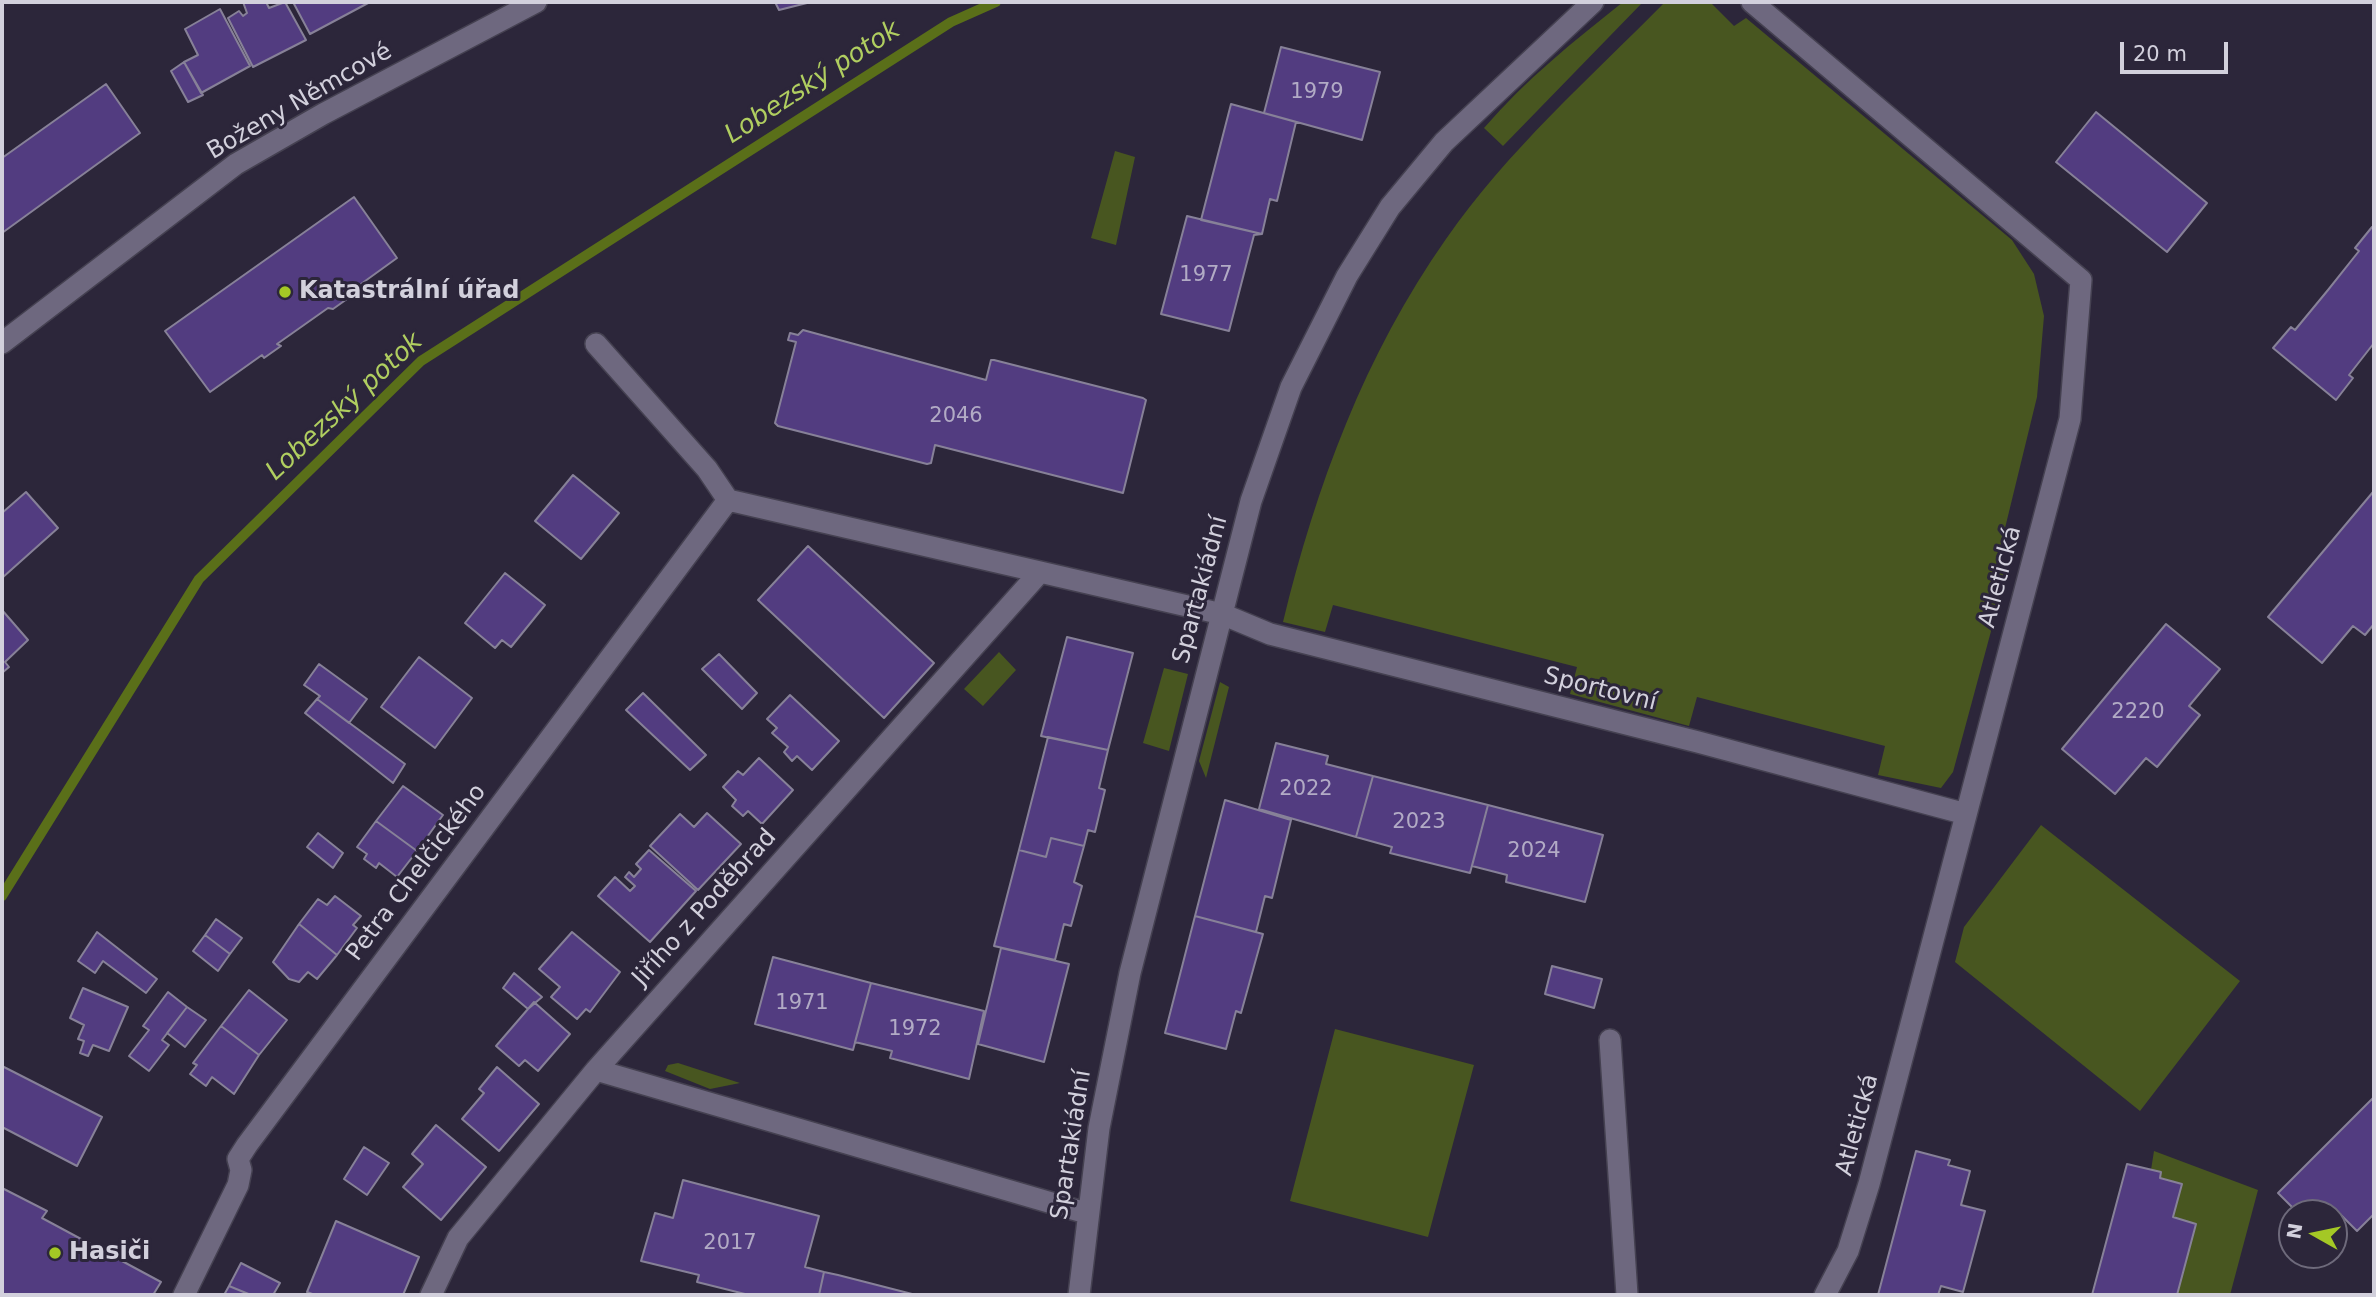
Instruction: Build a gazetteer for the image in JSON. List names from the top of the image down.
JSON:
{
  "streets": {
    "street": [
      "Boženy Němcové",
      "Atletická",
      "Spartakiádní",
      "Sportovní",
      "Petra Chelčického",
      "Jiřího z Poděbrad"
    ]
  },
  "crossings": [
    ["Atletická", "Sportovní"],
    ["Spartakiádní", "Sportovní"],
    ["Sportovní", "Petra Chelčického"],
    ["Sportovní", "Jiřího z Poděbrad"]
  ],
  "water": ["Lobezský potok"],
  "places": ["Katastrální úřad", "Hasiči"],
  "house_numbers": [
    "1979",
    "1977",
    "2046",
    "2220",
    "2022",
    "2023",
    "2024",
    "1971",
    "1972",
    "2017"
  ],
  "scale_bar": "20 m",
  "north": "left"
}
